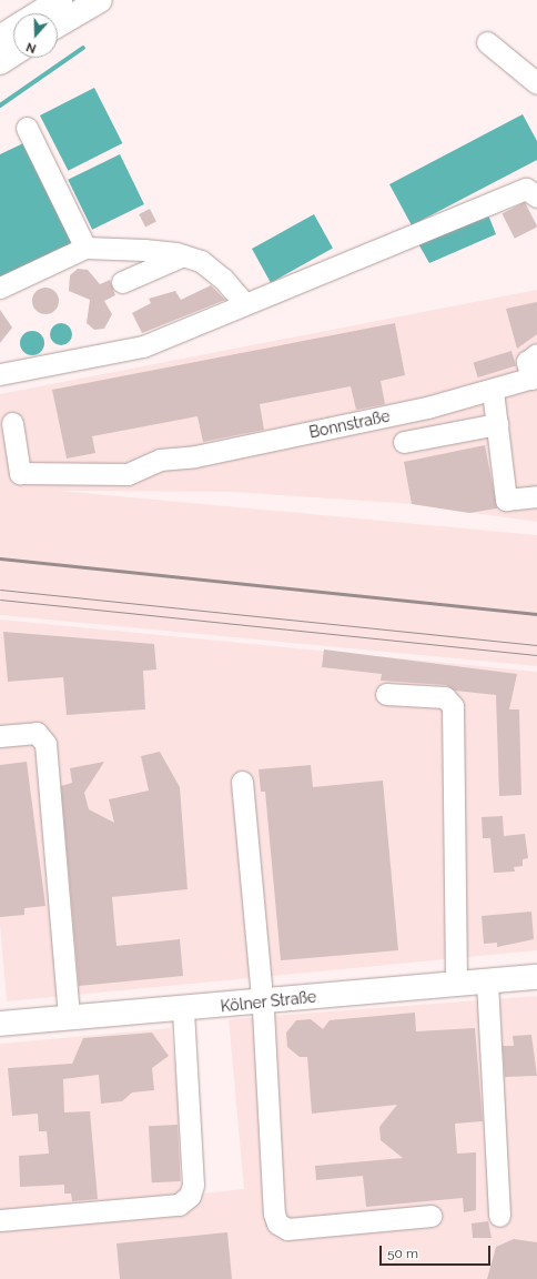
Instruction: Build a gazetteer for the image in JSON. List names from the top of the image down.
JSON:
{
  "streets": {
    "main road": ["Kölner Straße"],
    "street": ["Bonnstraße"]
  },
  "scale_bar": "50 m",
  "north": "bottom"
}
